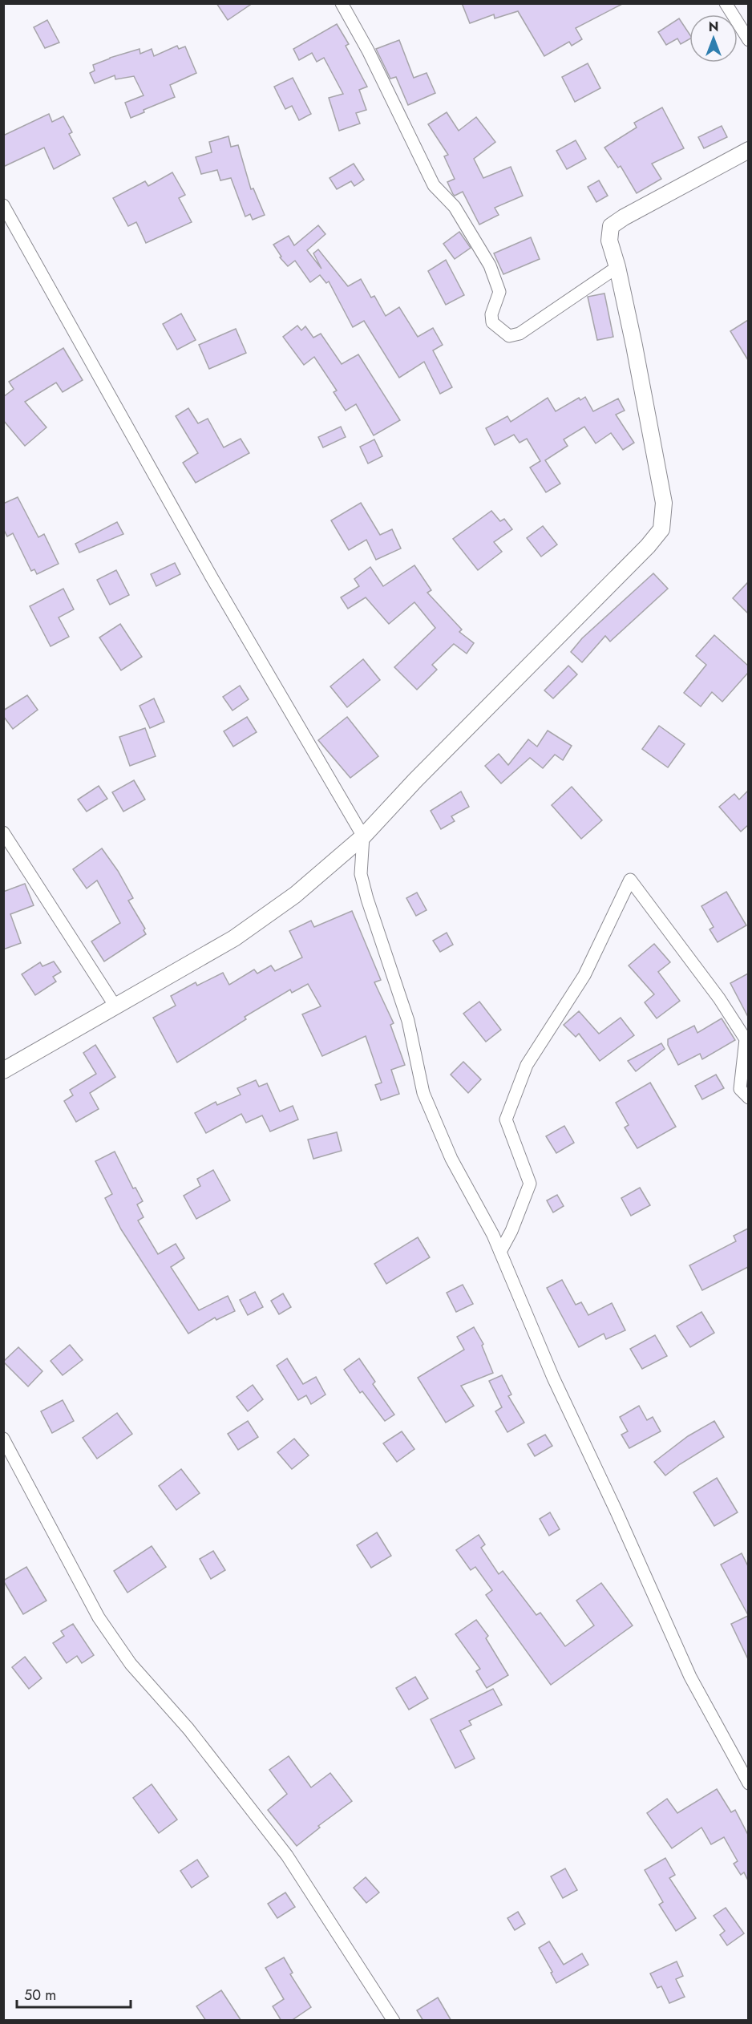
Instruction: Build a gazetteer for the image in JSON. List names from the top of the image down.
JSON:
{
  "scale_bar": "50 m",
  "north": "top"
}
